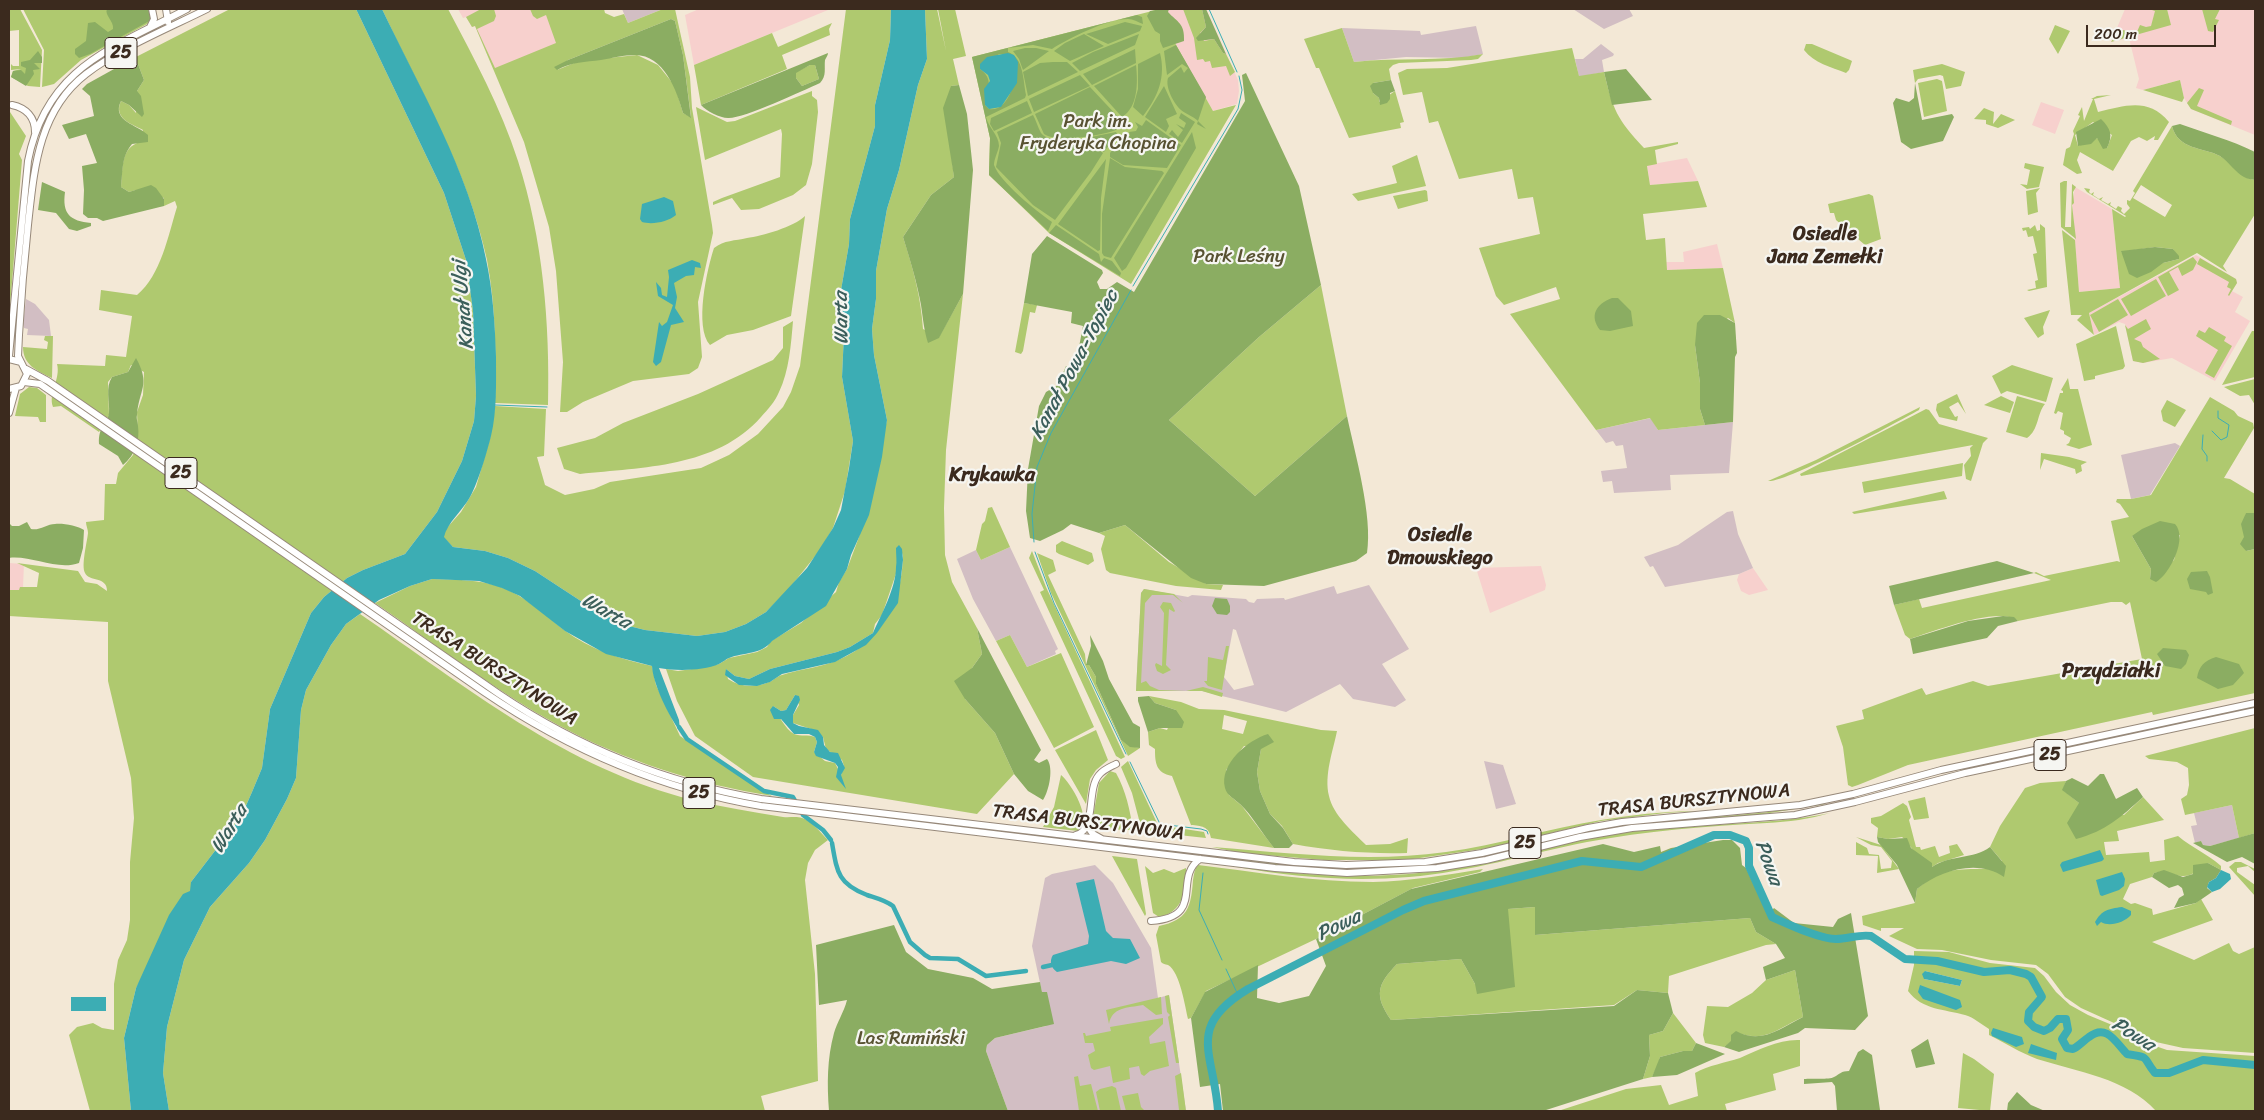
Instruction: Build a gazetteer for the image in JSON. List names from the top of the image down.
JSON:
{
  "streets": {
    "main road": ["25", "TRASA BURSZTYNOWA"]
  },
  "crossings": [
    ["25", "TRASA BURSZTYNOWA"]
  ],
  "districts": [
    "Osiedle Jana Zemełki",
    "Krykawka",
    "Osiedle Dmowskiego",
    "Przydziałki"
  ],
  "water": [
    "Kanał Ulgi",
    "Warta",
    "Kanał Powa-Topiec",
    "Powa"
  ],
  "parks": ["Park im. Fryderyka Chopina", "Park Leśny", "Las Rumiński"],
  "scale_bar": "200 m"
}
